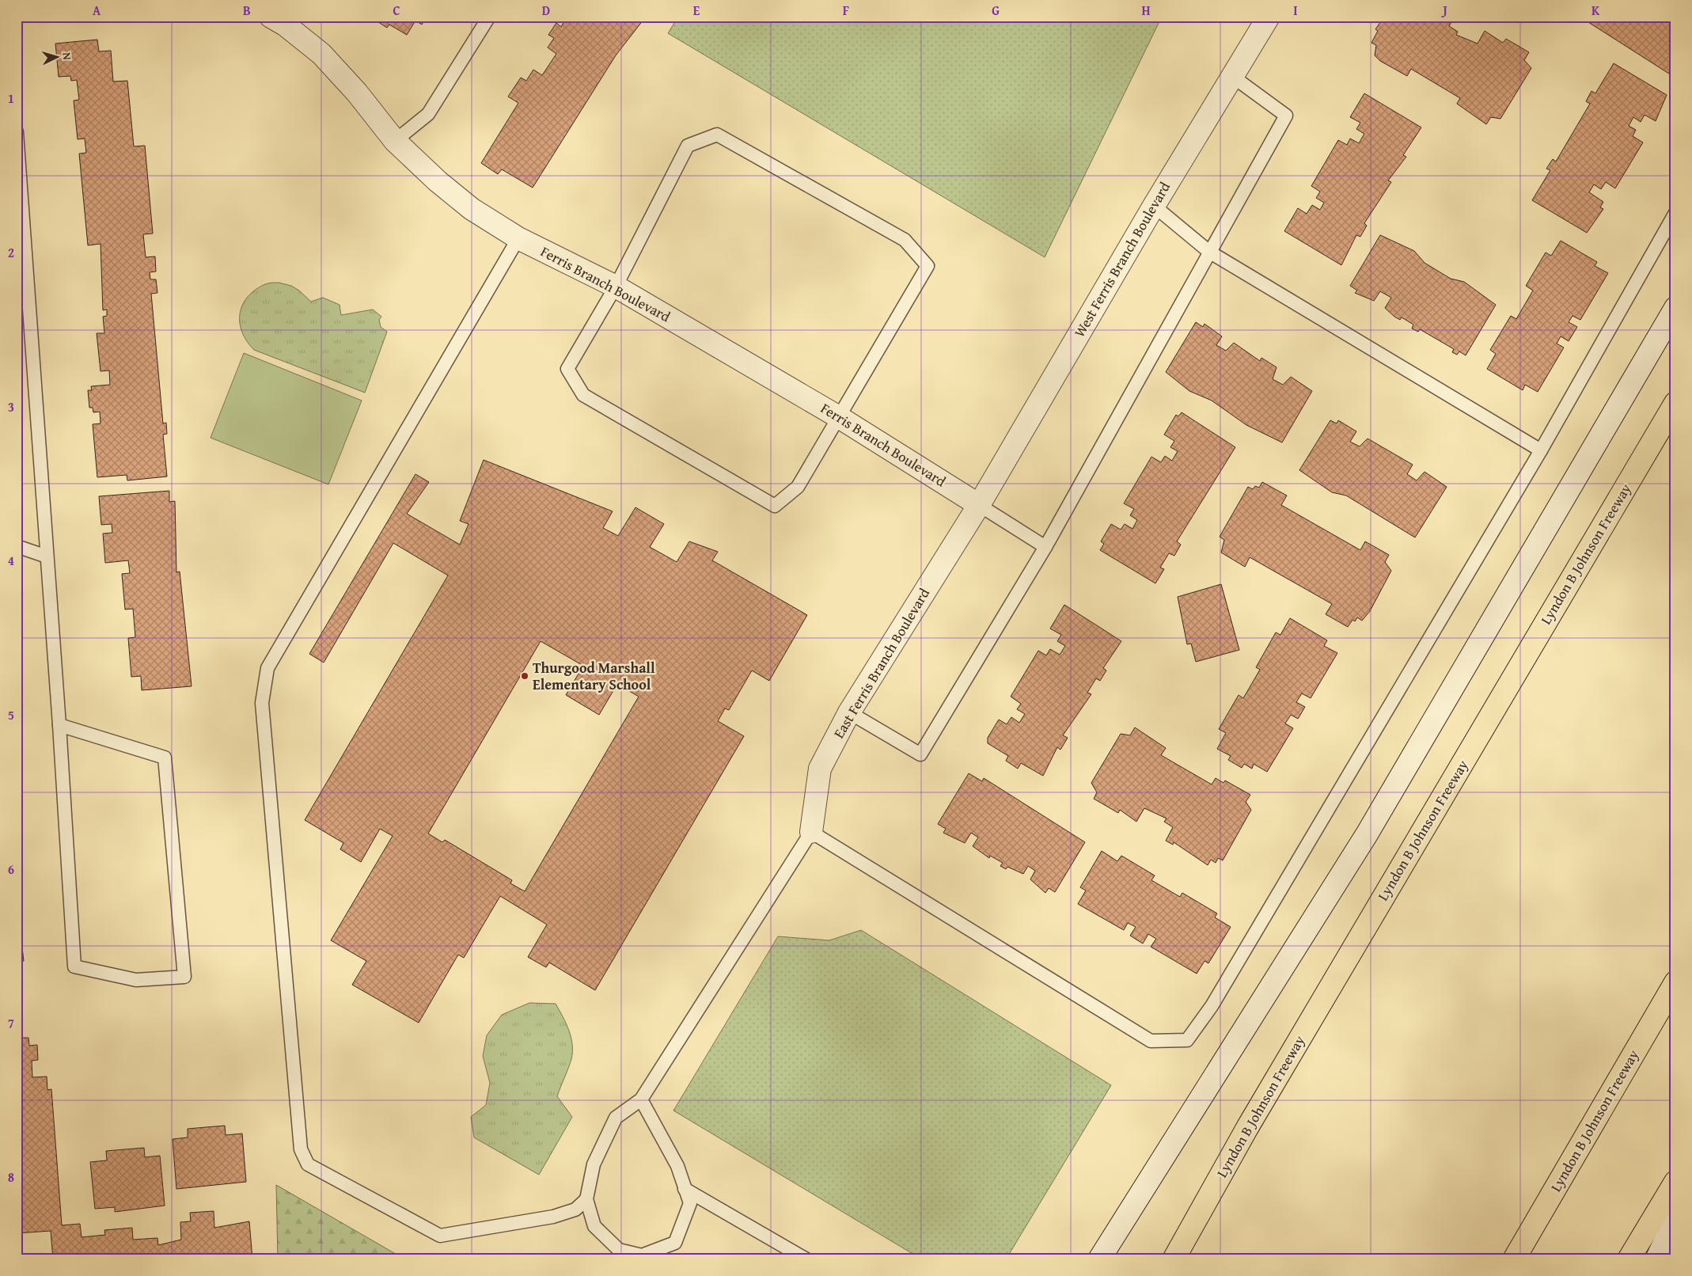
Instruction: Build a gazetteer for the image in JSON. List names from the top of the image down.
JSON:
{
  "streets": {
    "highway": ["Lyndon B Johnson Freeway"],
    "street": ["West Ferris Branch Boulevard", "Ferris Branch Boulevard", "East Ferris Branch Boulevard"]
  },
  "crossings": [
    ["West Ferris Branch Boulevard", "Ferris Branch Boulevard"],
    ["West Ferris Branch Boulevard", "East Ferris Branch Boulevard"],
    ["Ferris Branch Boulevard", "East Ferris Branch Boulevard"]
  ],
  "places": ["Thurgood Marshall Elementary School"],
  "north": "right",
  "grid": {
    "columns": [
      "A",
      "B",
      "C",
      "D",
      "E",
      "F",
      "G",
      "H",
      "I",
      "J",
      "K"
    ],
    "rows": [
      "1",
      "2",
      "3",
      "4",
      "5",
      "6",
      "7",
      "8"
    ]
  }
}
